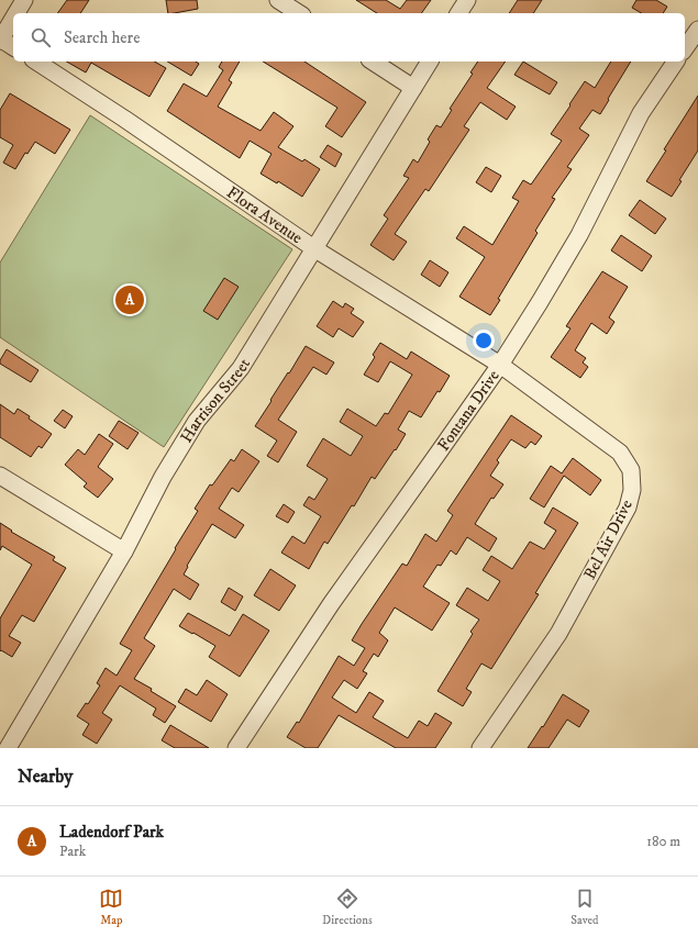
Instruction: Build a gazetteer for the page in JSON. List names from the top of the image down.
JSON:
{
  "streets": {
    "street": [
      "Flora Avenue",
      "Harrison Street",
      "Fontana Drive",
      "Bel Air Drive"
    ]
  },
  "crossings": [
    ["Flora Avenue", "Harrison Street"],
    ["Flora Avenue", "Fontana Drive"],
    ["Flora Avenue", "Bel Air Drive"],
    ["Fontana Drive", "Bel Air Drive"]
  ],
  "page": {
    "search": "Search here",
    "pins": "A",
    "heading": "Nearby",
    "list": [
      {
        "mark": "A",
        "name": "Ladendorf Park",
        "note": "Park",
        "value": "180 m"
      }
    ],
    "nav": ["Map", "Directions", "Saved"]
  }
}
